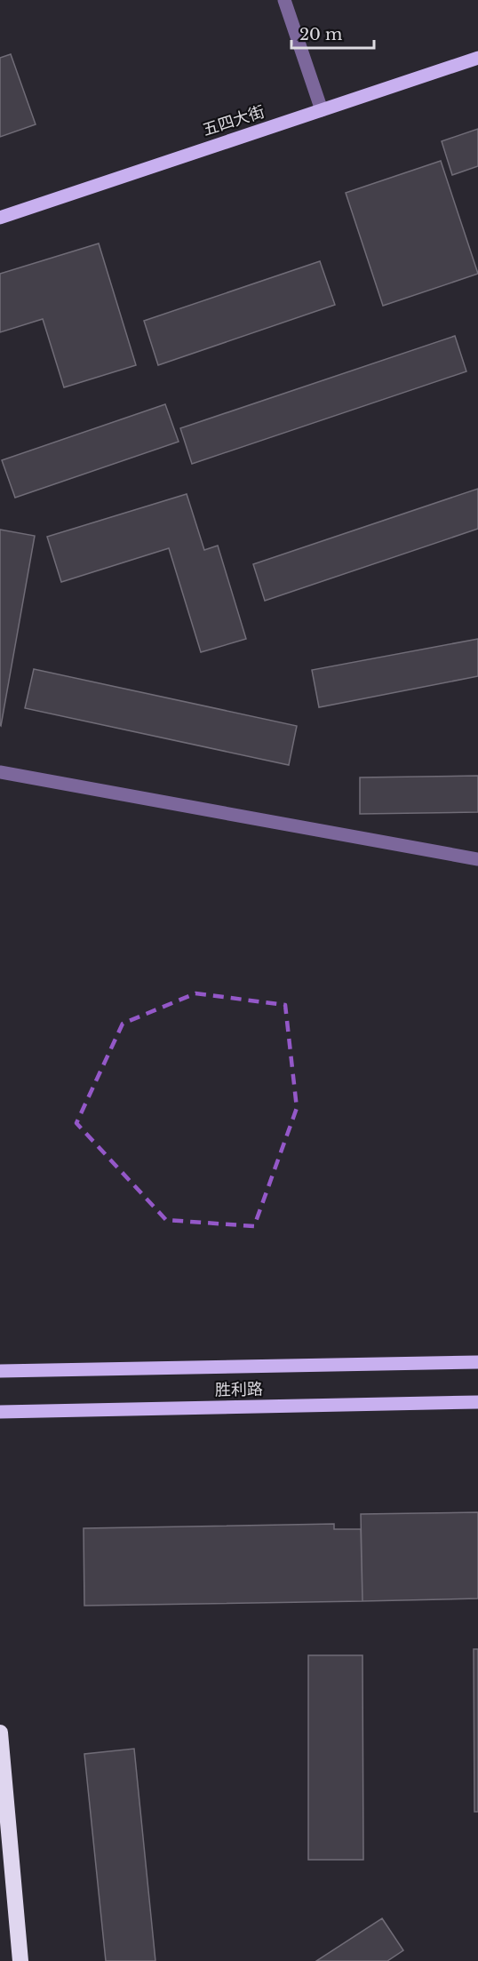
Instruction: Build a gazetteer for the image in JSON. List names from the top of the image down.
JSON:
{
  "streets": {
    "main road": ["五四大街", "胜利路"]
  },
  "scale_bar": "20 m"
}
